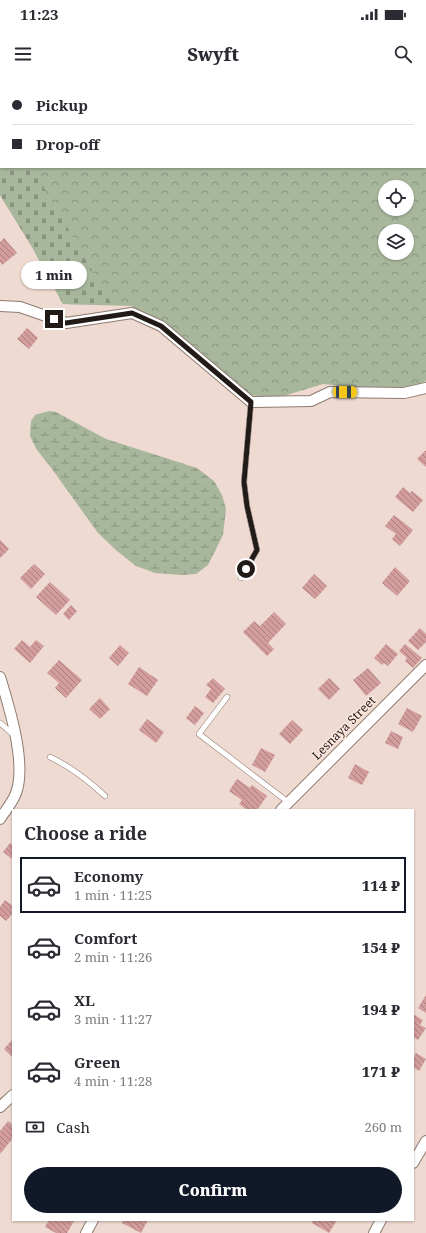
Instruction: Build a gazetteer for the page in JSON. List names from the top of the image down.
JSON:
{
  "streets": {
    "street": ["Lesnaya Street"]
  },
  "page": {
    "status": "11:23",
    "header": "Swyft",
    "banner": ["Pickup", "Drop-off"],
    "bubble": "1 min",
    "heading": "Choose a ride",
    "list": [
      {
        "name": "Economy",
        "note": "1 min · 11:25",
        "value": "114 ₽"
      },
      {
        "name": "Comfort",
        "note": "2 min · 11:26",
        "value": "154 ₽"
      },
      {
        "name": "XL",
        "note": "3 min · 11:27",
        "value": "194 ₽"
      },
      {
        "name": "Green",
        "note": "4 min · 11:28",
        "value": "171 ₽"
      }
    ],
    "pay": ["Cash", "260 m"],
    "buttons": "Confirm"
  }
}
